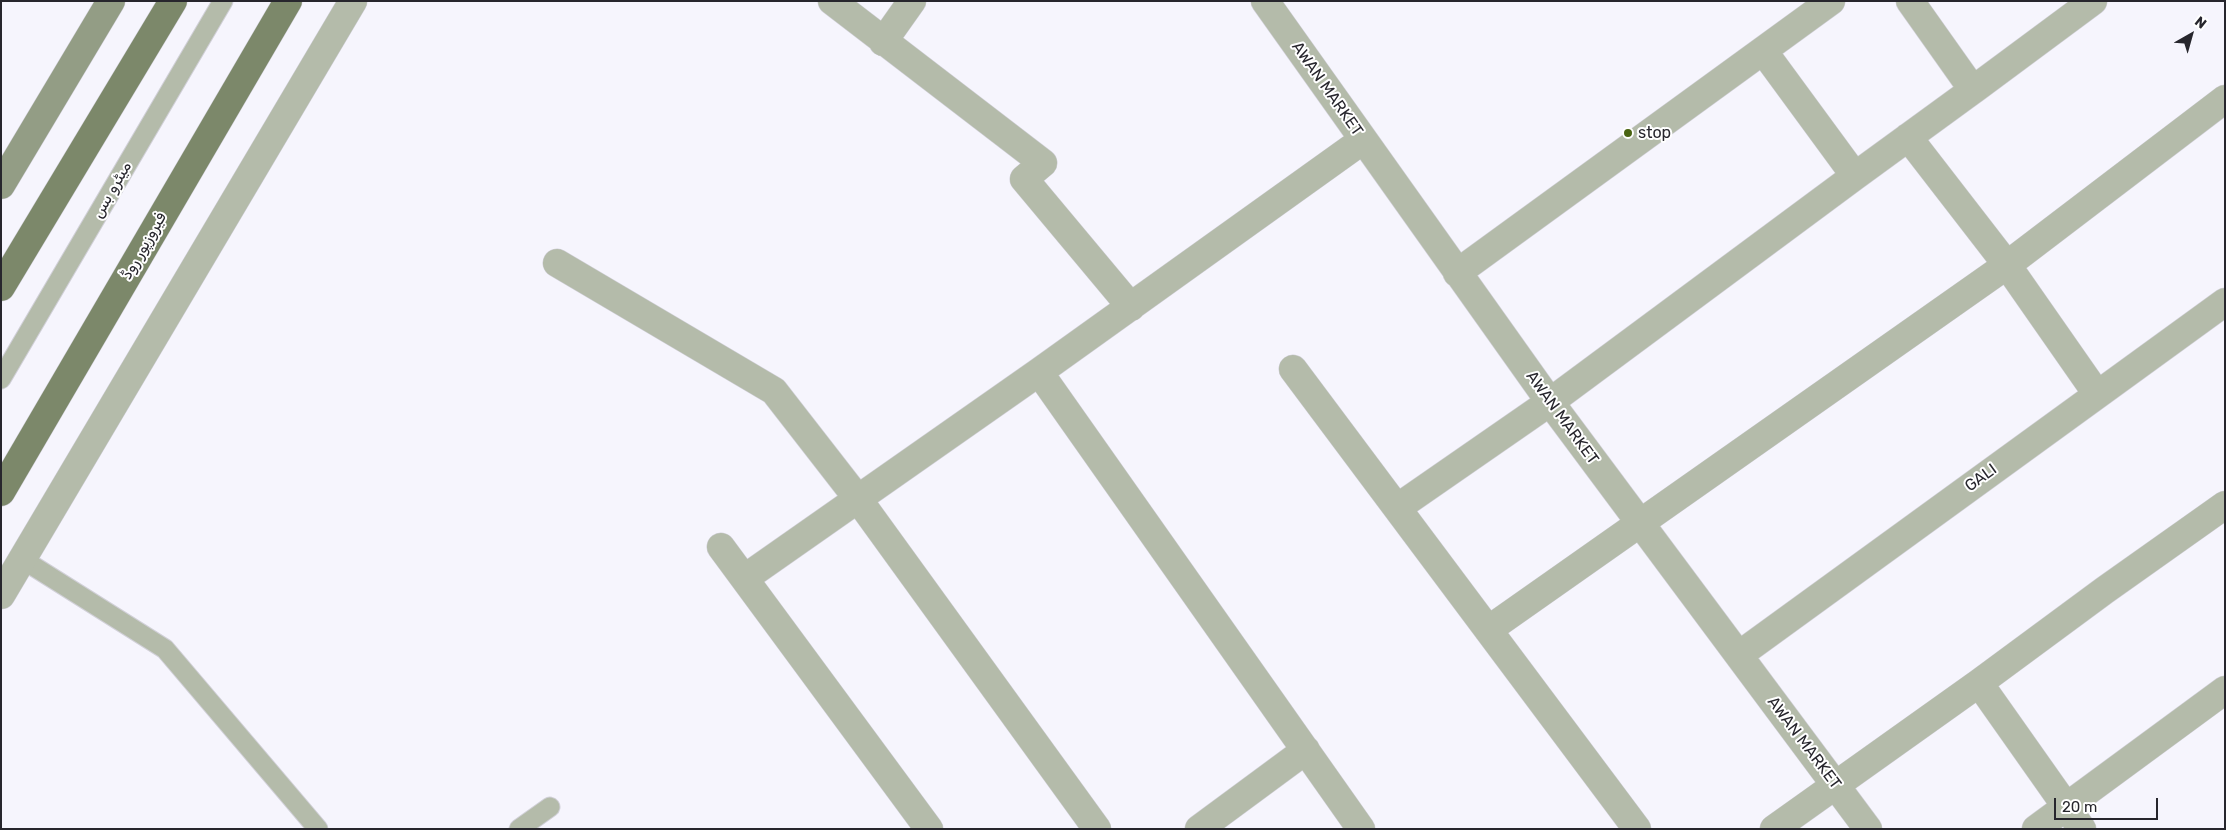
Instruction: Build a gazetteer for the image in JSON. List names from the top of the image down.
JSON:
{
  "streets": {
    "main road": ["فیروزپور روڈ"],
    "street": ["AWAN MARKET", "GALI"],
    "lane": ["میٹرو بس"]
  },
  "crossings": [
    ["AWAN MARKET", "GALI"]
  ],
  "places": ["stop"],
  "scale_bar": "20 m",
  "north": "top right"
}
